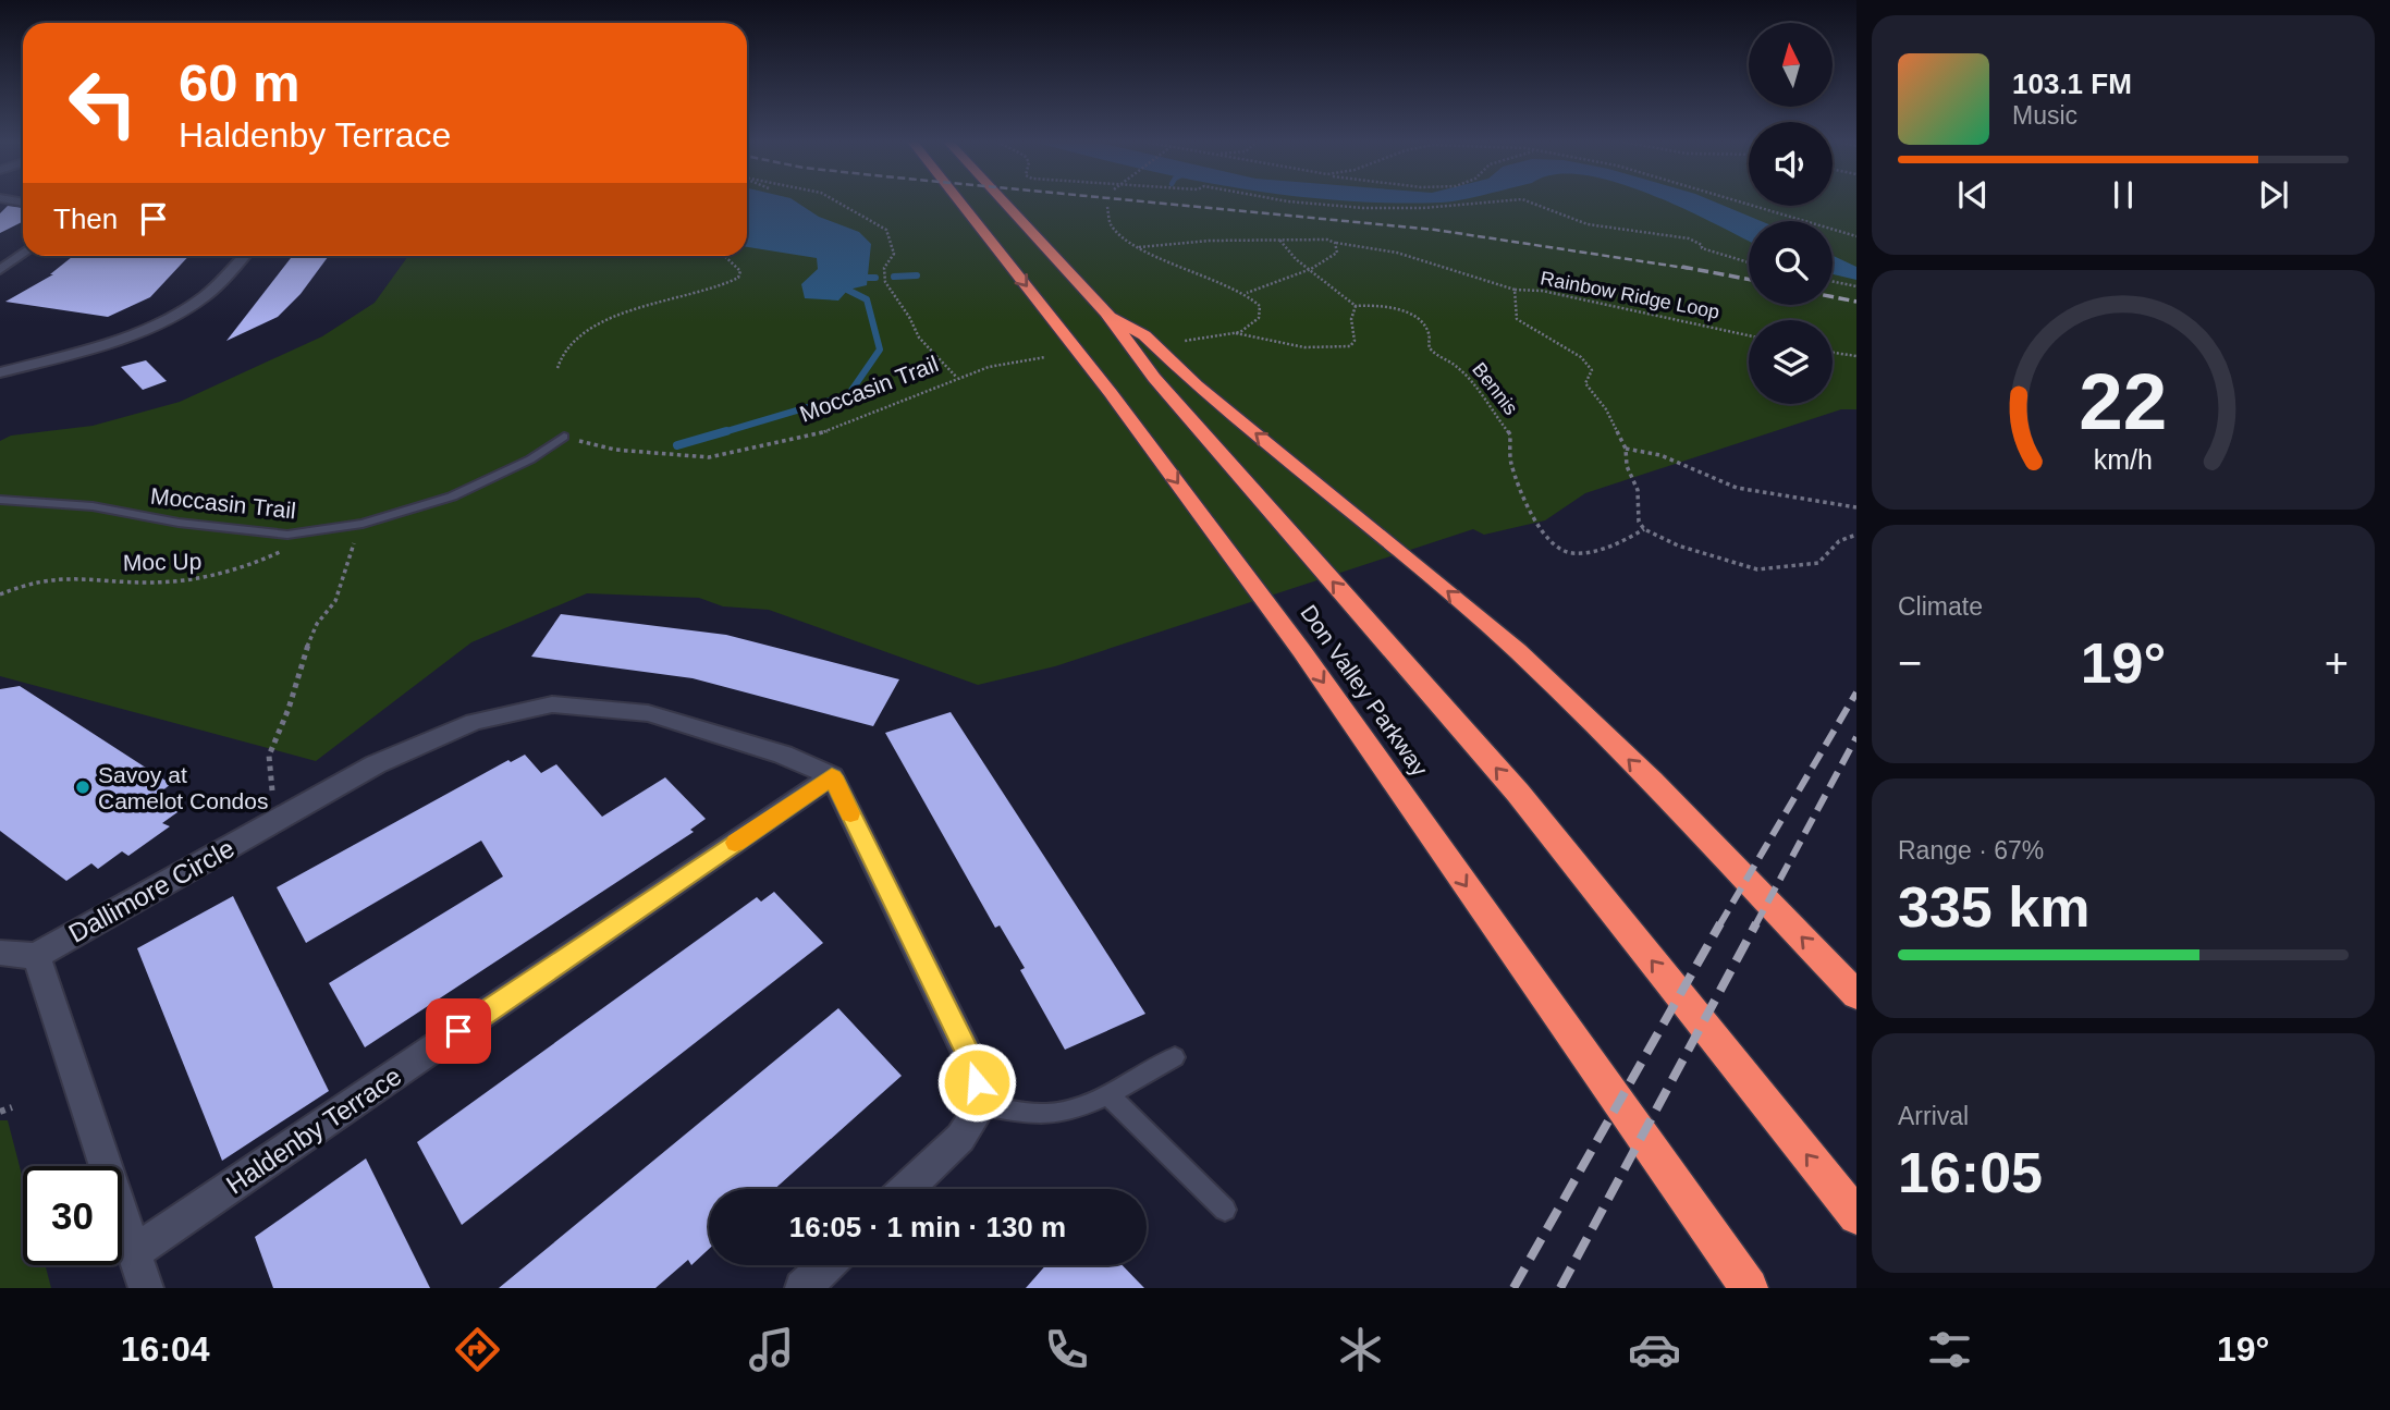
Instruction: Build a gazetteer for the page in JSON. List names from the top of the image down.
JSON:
{
  "streets": {
    "highway": ["Don Valley Parkway"],
    "street": ["Dallimore Circle", "Haldenby Terrace"],
    "lane": ["Moccasin Trail"],
    "path": ["Rainbow Ridge Loop", "Bennis", "Moc Up"]
  },
  "crossings": [
    ["Rainbow Ridge Loop", "Bennis"],
    ["Moccasin Trail", "Moc Up"],
    ["Dallimore Circle", "Haldenby Terrace"]
  ],
  "places": ["Savoy at Camelot Condos"],
  "north": "top",
  "page": {
    "turn": ["60 m", "Haldenby Terrace"],
    "song": ["103.1 FM", "Music"],
    "then": "Then",
    "tile": [
      "Climate",
      ["Range · 67%", "335 km"],
      ["Arrival", "16:05"]
    ],
    "heat": ["−", "19°", "+"],
    "limit": "30",
    "trip": "16:05 · 1 min · 130 m",
    "tabs": ["16:04", "19°"],
    "gauge": ["22", "km/h"]
  }
}
